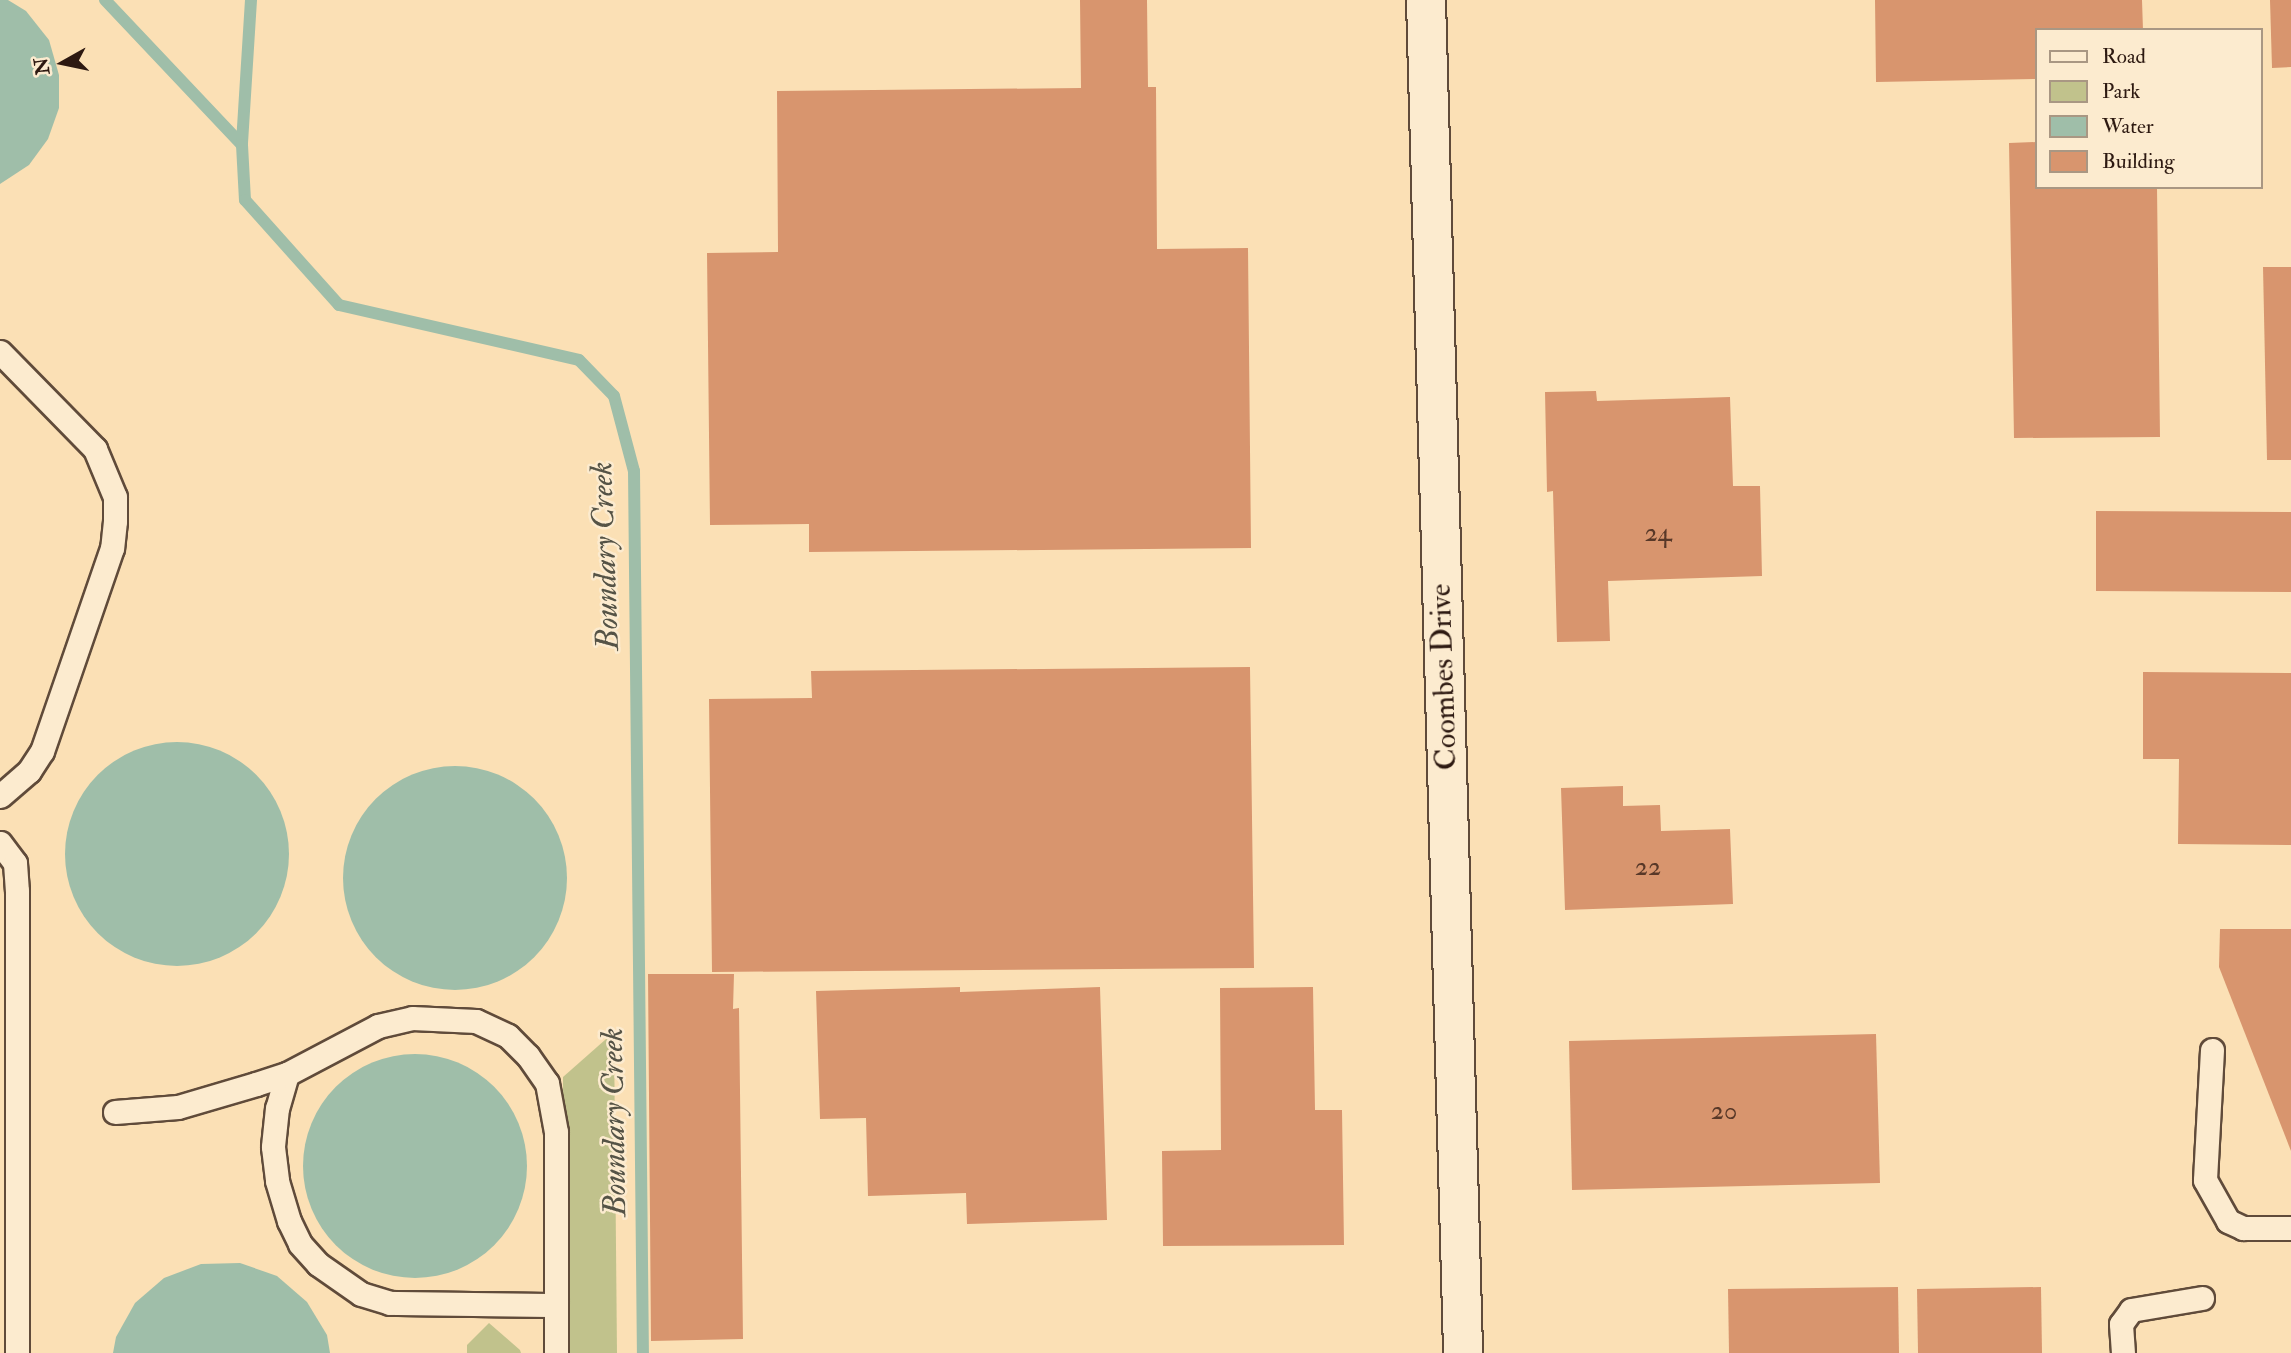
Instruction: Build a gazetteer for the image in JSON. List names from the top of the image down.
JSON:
{
  "streets": {
    "street": ["Coombes Drive"]
  },
  "water": ["Boundary Creek"],
  "house_numbers": ["24", "22", "20"],
  "legend": [
    "Road",
    "Park",
    "Water",
    "Building"
  ],
  "north": "left"
}
